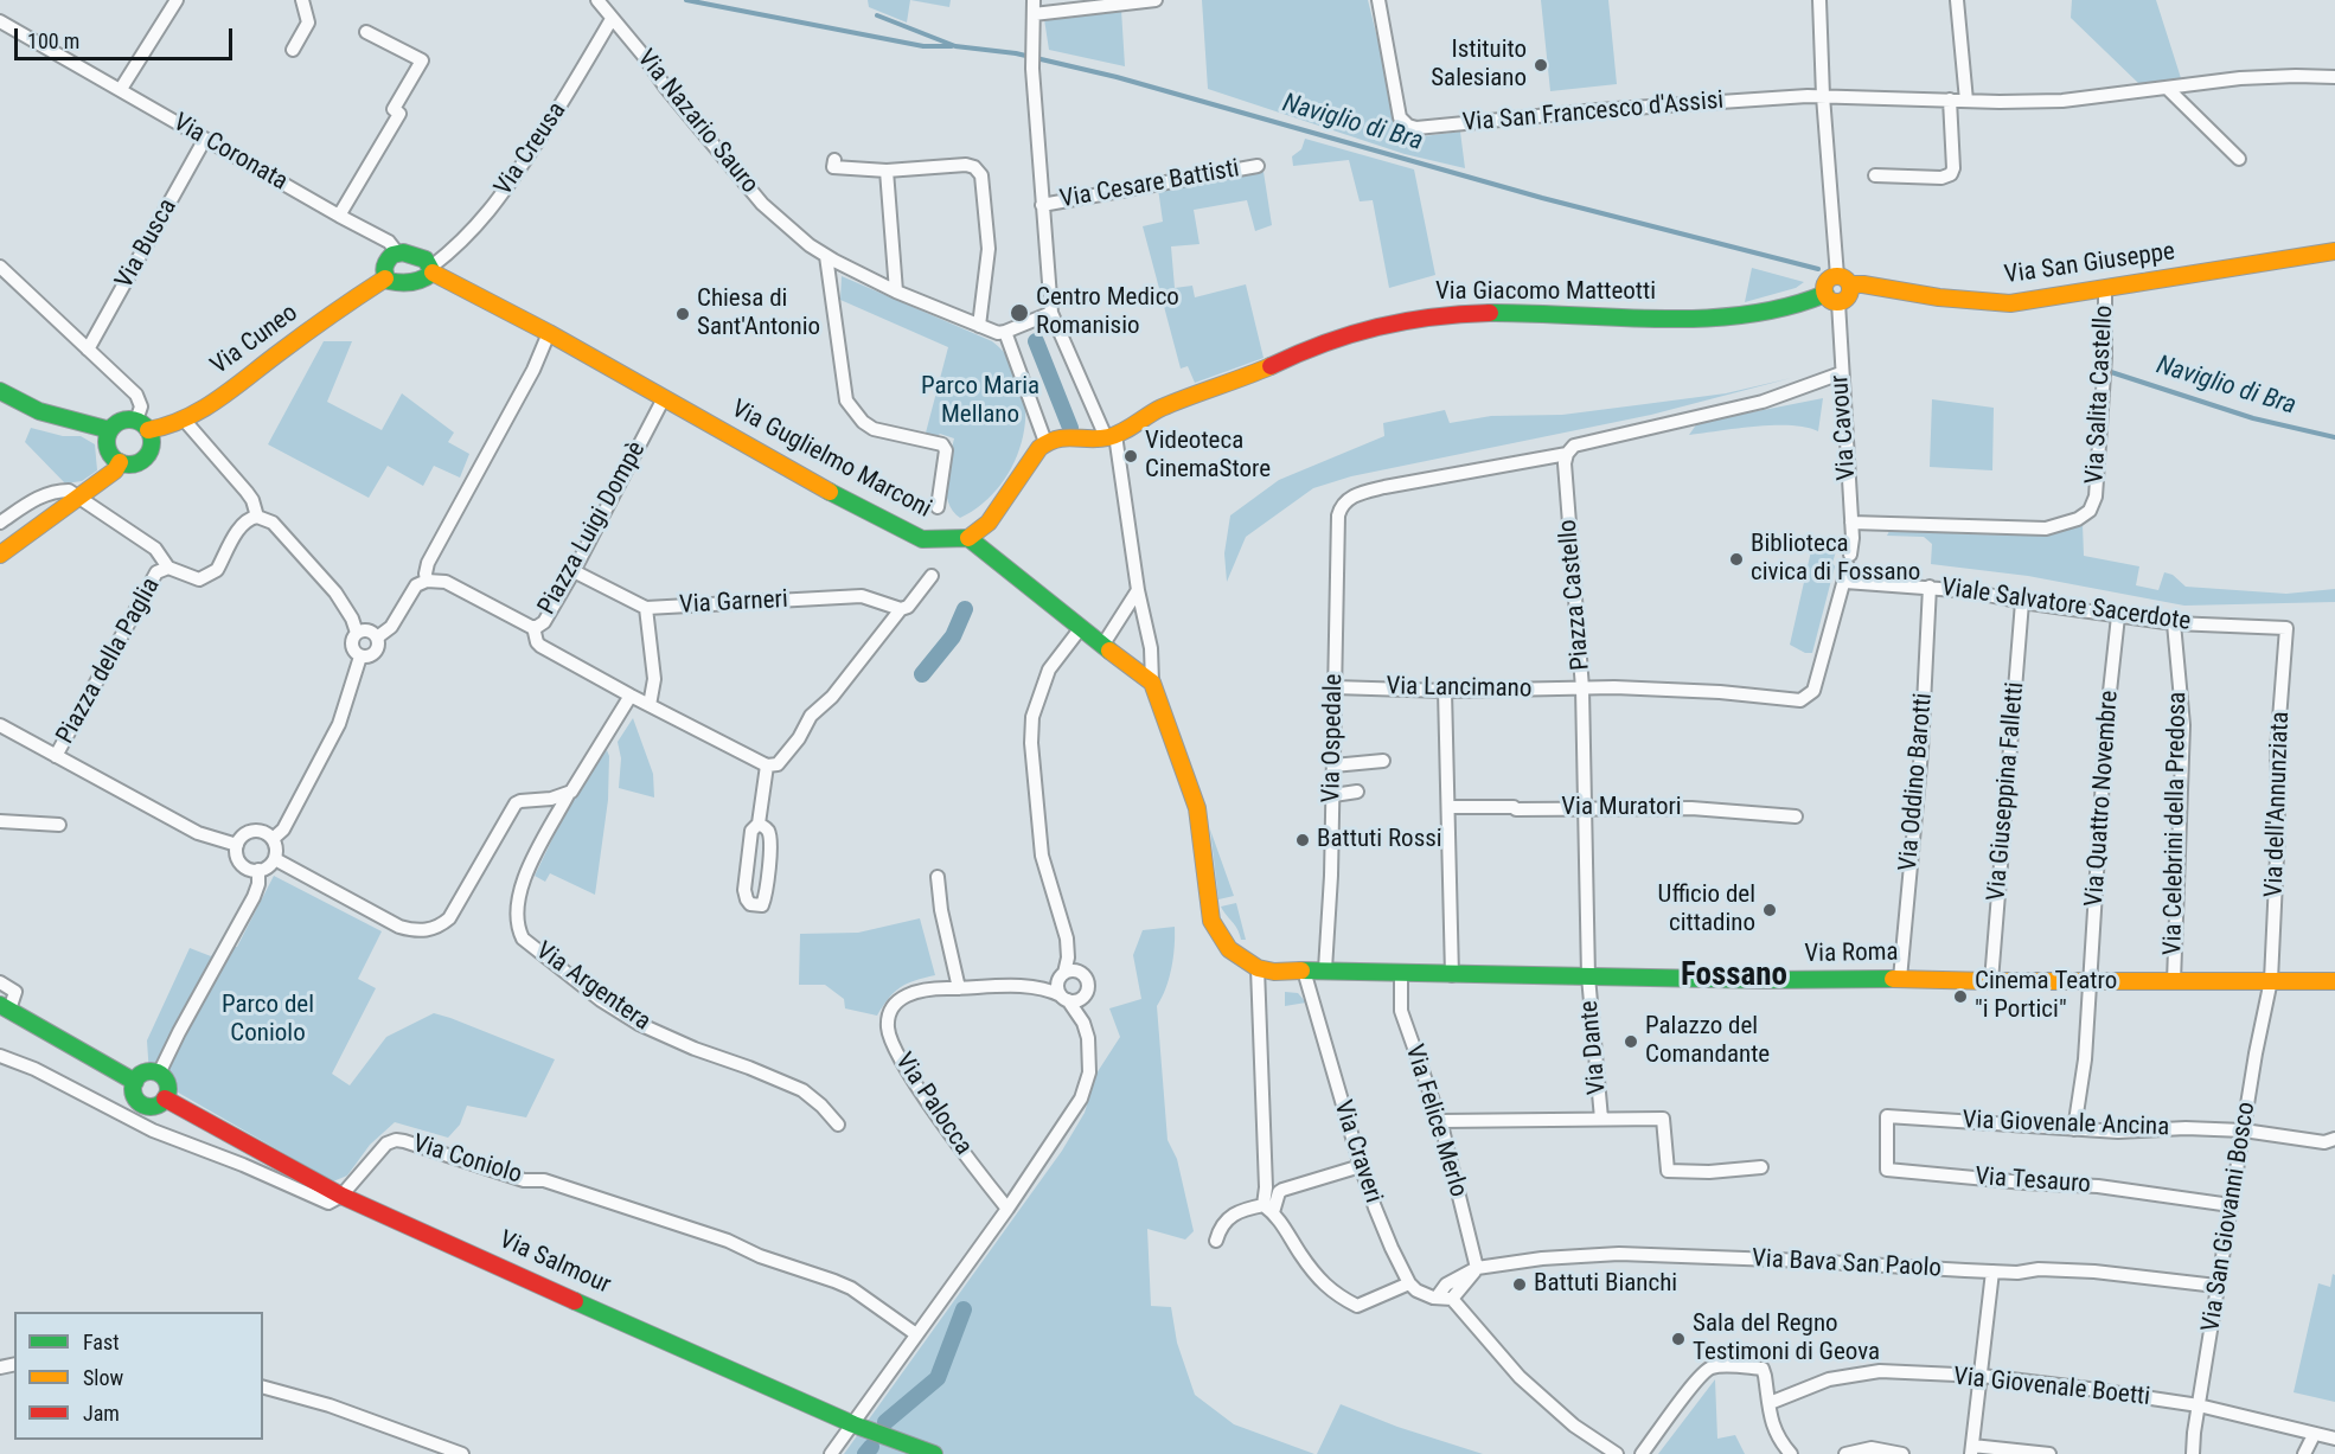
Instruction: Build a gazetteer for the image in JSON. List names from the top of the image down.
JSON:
{
  "streets": {
    "main road": [
      "Via San Giuseppe",
      "Via Giacomo Matteotti",
      "Via Cuneo",
      "Via Guglielmo Marconi",
      "Via Roma",
      "Via Salmour"
    ],
    "street": [
      "Via San Francesco d'Assisi",
      "Via Nazario Sauro",
      "Via Creusa",
      "Via Coronata",
      "Via Cesare Battisti",
      "Via Busca",
      "Via Salita Castello",
      "Via Cavour",
      "Piazza Luigi Dompè",
      "Piazza Castello",
      "Via Garneri",
      "Viale Salvatore Sacerdote",
      "Piazza della Paglia",
      "Via Lancimano",
      "Via Ospedale",
      "Via Oddino Barotti",
      "Via Giuseppina Falletti",
      "Via Quattro Novembre",
      "Via dell'Annunziata",
      "Via Muratori",
      "Via Celebrini della Predosa",
      "Via Argentera",
      "Via Dante",
      "Via Palocca",
      "Via Felice Merlo",
      "Via Giovenale Ancina",
      "Via Craveri",
      "Via Coniolo",
      "Via Tesauro",
      "Via San Giovanni Bosco",
      "Via Bava San Paolo",
      "Via Giovenale Boetti"
    ]
  },
  "crossings": [
    ["Via Nazario Sauro", "Via Creusa"],
    ["Via Creusa", "Via Coronata"],
    ["Via Creusa", "Via Cuneo"],
    ["Via Creusa", "Via Guglielmo Marconi"],
    ["Via Coronata", "Via Busca"],
    ["Via Coronata", "Via Cuneo"],
    ["Via Coronata", "Via Guglielmo Marconi"],
    ["Via Cesare Battisti", "Via Giacomo Matteotti"],
    ["Via San Giuseppe", "Via Salita Castello"],
    ["Via Giacomo Matteotti", "Via Cavour"],
    ["Via Cuneo", "Via Guglielmo Marconi"],
    ["Via Salita Castello", "Via Cavour"],
    ["Via Cavour", "Piazza Castello"],
    ["Via Cavour", "Viale Salvatore Sacerdote"],
    ["Via Guglielmo Marconi", "Piazza Luigi Dompè"],
    ["Piazza Luigi Dompè", "Via Garneri"],
    ["Piazza Castello", "Via Lancimano"],
    ["Piazza Castello", "Via Ospedale"],
    ["Piazza Castello", "Via Dante"],
    ["Viale Salvatore Sacerdote", "Via Oddino Barotti"],
    ["Viale Salvatore Sacerdote", "Via Giuseppina Falletti"],
    ["Viale Salvatore Sacerdote", "Via Quattro Novembre"],
    ["Viale Salvatore Sacerdote", "Via dell'Annunziata"],
    ["Viale Salvatore Sacerdote", "Via Celebrini della Predosa"],
    ["Via Lancimano", "Via Ospedale"],
    ["Via Lancimano", "Via Dante"],
    ["Via Ospedale", "Via Roma"],
    ["Via Oddino Barotti", "Via Roma"],
    ["Via Giuseppina Falletti", "Via Roma"],
    ["Via Quattro Novembre", "Via Roma"],
    ["Via Quattro Novembre", "Via Giovenale Ancina"],
    ["Via dell'Annunziata", "Via Roma"],
    ["Via dell'Annunziata", "Via San Giovanni Bosco"],
    ["Via Muratori", "Via Dante"],
    ["Via Celebrini della Predosa", "Via Roma"],
    ["Via Roma", "Via Dante"],
    ["Via Roma", "Via Felice Merlo"],
    ["Via Roma", "Via San Giovanni Bosco"],
    ["Via Felice Merlo", "Via Bava San Paolo"],
    ["Via Giovenale Ancina", "Via Tesauro"],
    ["Via Giovenale Ancina", "Via San Giovanni Bosco"],
    ["Via Coniolo", "Via Salmour"],
    ["Via Tesauro", "Via San Giovanni Bosco"],
    ["Via San Giovanni Bosco", "Via Bava San Paolo"],
    ["Via San Giovanni Bosco", "Via Giovenale Boetti"]
  ],
  "districts": ["Fossano"],
  "water": ["Naviglio di Bra"],
  "parks": ["Parco Maria Mellano", "Parco del Coniolo"],
  "places": [
    "Istituito Salesiano",
    "Centro Medico Romanisio",
    "Chiesa di Sant'Antonio",
    "Videoteca CinemaStore",
    "Biblioteca civica di Fossano",
    "Battuti Rossi",
    "Ufficio del cittadino",
    "Cinema Teatro \"i Portici\"",
    "Palazzo del Comandante",
    "Battuti Bianchi",
    "Sala del Regno Testimoni di Geova"
  ],
  "legend": ["Fast", "Slow", "Jam"],
  "scale_bar": "100 m"
}
